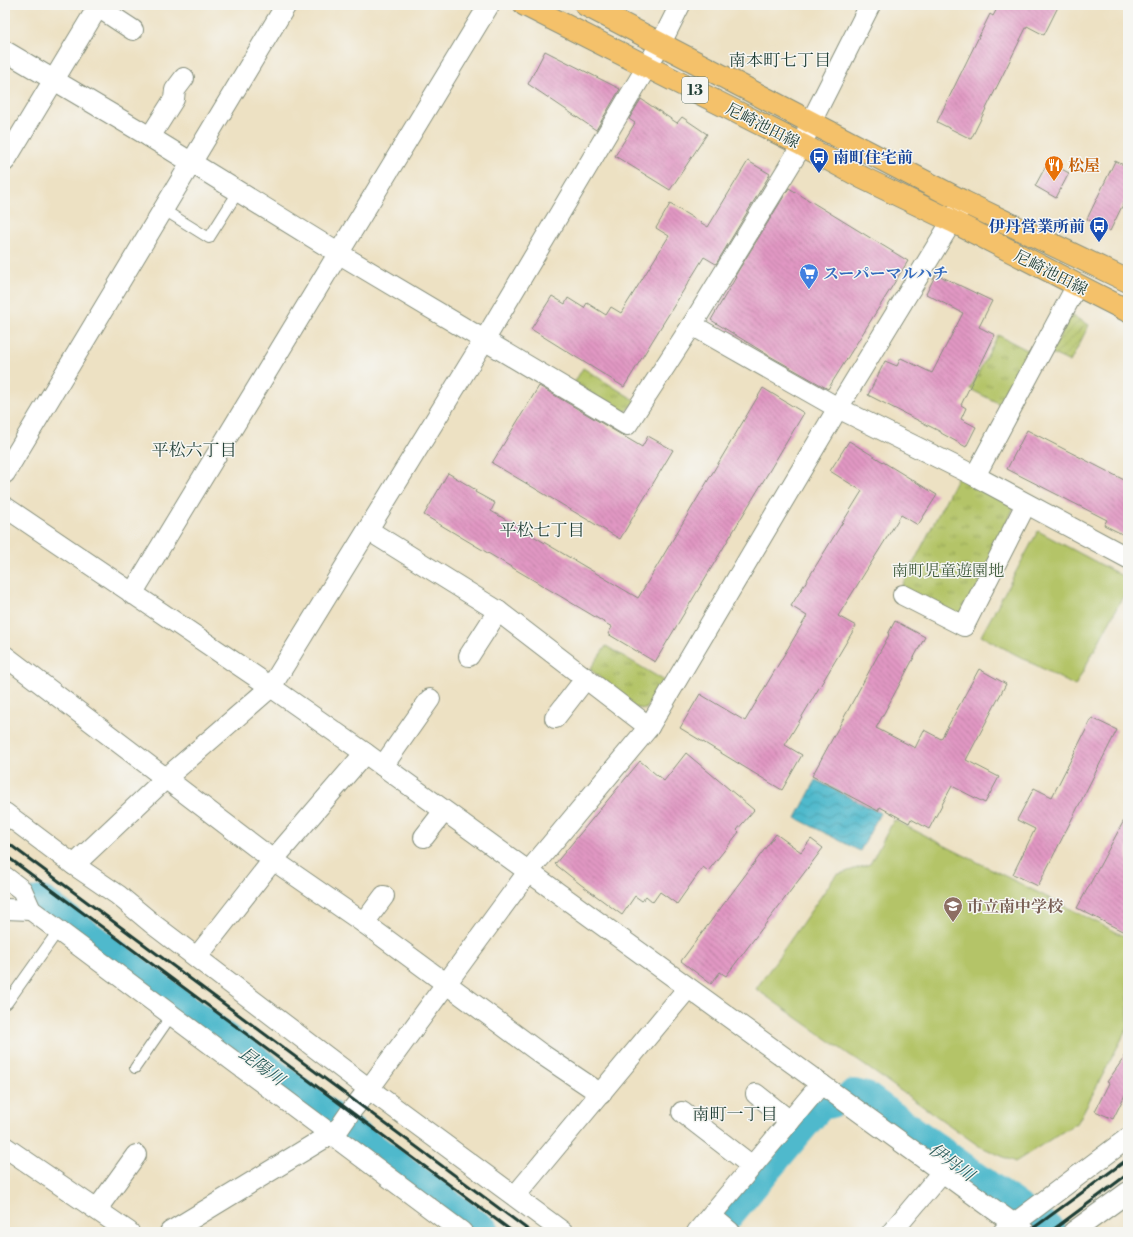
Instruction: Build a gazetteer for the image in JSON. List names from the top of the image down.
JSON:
{
  "streets": {
    "main road": ["13", "尼崎池田線"]
  },
  "districts": [
    "南本町七丁目",
    "平松六丁目",
    "平松七丁目",
    "南町一丁目"
  ],
  "water": ["昆陽川", "伊丹川"],
  "parks": ["南町児童遊園地"],
  "places": {
    "bus stop": ["南町住宅前", "伊丹営業所前"],
    "restaurant": ["松屋"],
    "supermarket": ["スーパーマルハチ"],
    "school or university": ["市立南中学校"]
  }
}
